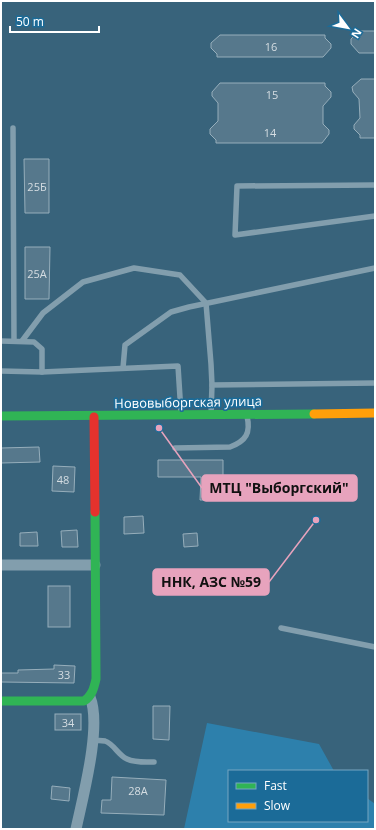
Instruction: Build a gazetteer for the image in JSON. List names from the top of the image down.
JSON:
{
  "streets": {
    "street": ["Нововыборгская улица"]
  },
  "places": ["МТЦ \"Выборгский\"", "ННК, АЗС №59"],
  "house_numbers": [
    "16",
    "15",
    "14",
    "25Б",
    "25А",
    "48",
    "33",
    "34",
    "28А"
  ],
  "legend": ["Fast", "Slow"],
  "scale_bar": "50 m",
  "north": "bottom right"
}
